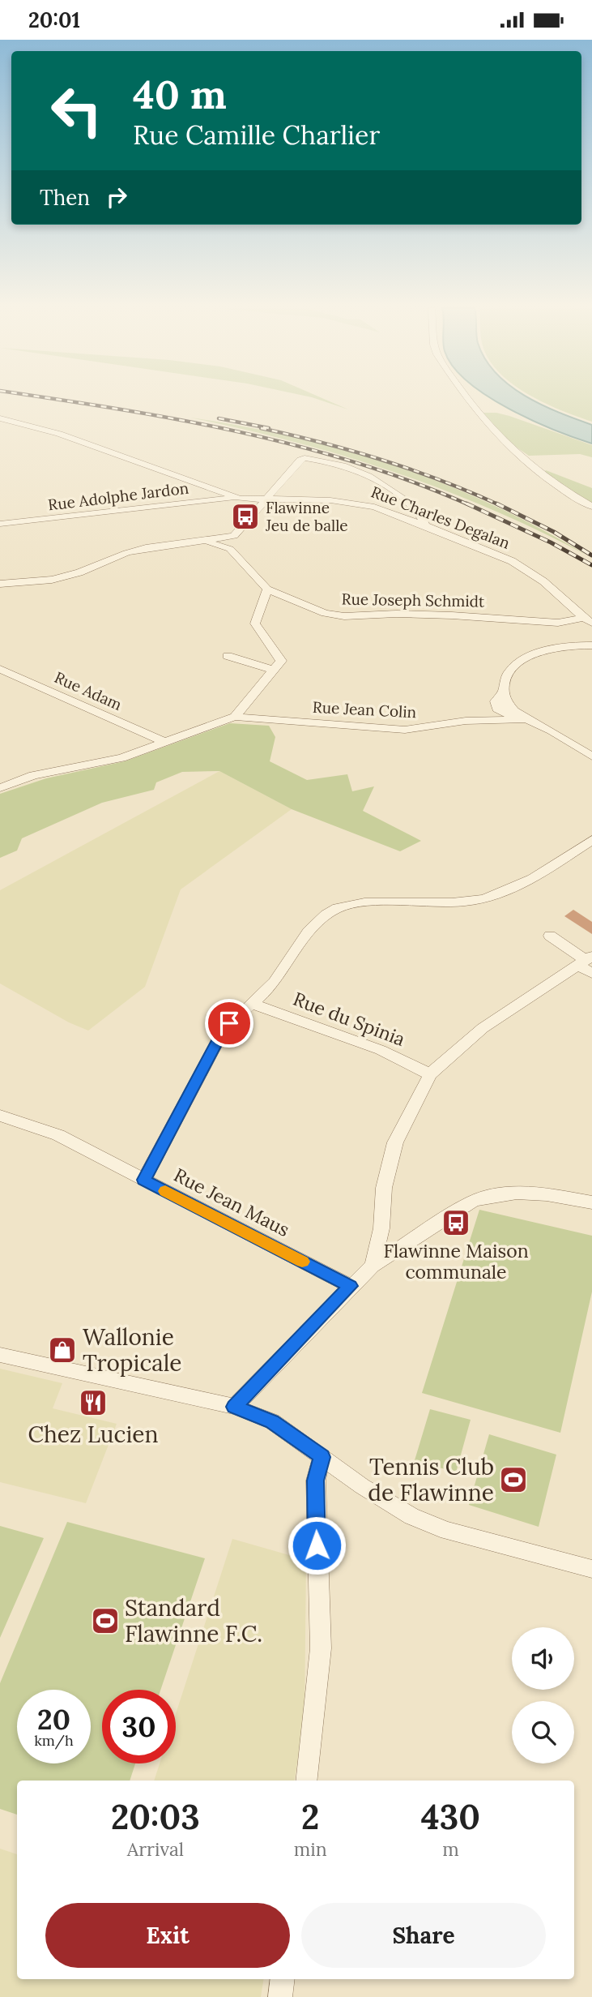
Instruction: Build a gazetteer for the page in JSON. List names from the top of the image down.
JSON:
{
  "streets": {
    "street": [
      "Rue Adolphe Jardon",
      "Rue Charles Degalan",
      "Rue Joseph Schmidt",
      "Rue Adam",
      "Rue Jean Colin",
      "Rue du Spinia",
      "Rue Jean Maus"
    ]
  },
  "crossings": [
    ["Rue Adolphe Jardon", "Rue Charles Degalan"],
    ["Rue Charles Degalan", "Rue Joseph Schmidt"]
  ],
  "places": {
    "bus stop": ["Flawinne Jeu de balle", "Flawinne Maison communale"],
    "shop": ["Wallonie Tropicale"],
    "restaurant": ["Chez Lucien"],
    "sports": ["Tennis Club de Flawinne", "Standard Flawinne F.C."]
  },
  "page": {
    "status": "20:01",
    "turn": ["40 m", "Rue Camille Charlier"],
    "then": "Then",
    "speed": "20 km/h",
    "limit": "30",
    "eta": [
      "20:03",
      "Arrival",
      "2",
      "min",
      "430",
      "m"
    ],
    "buttons": ["Exit", "Share"]
  }
}
